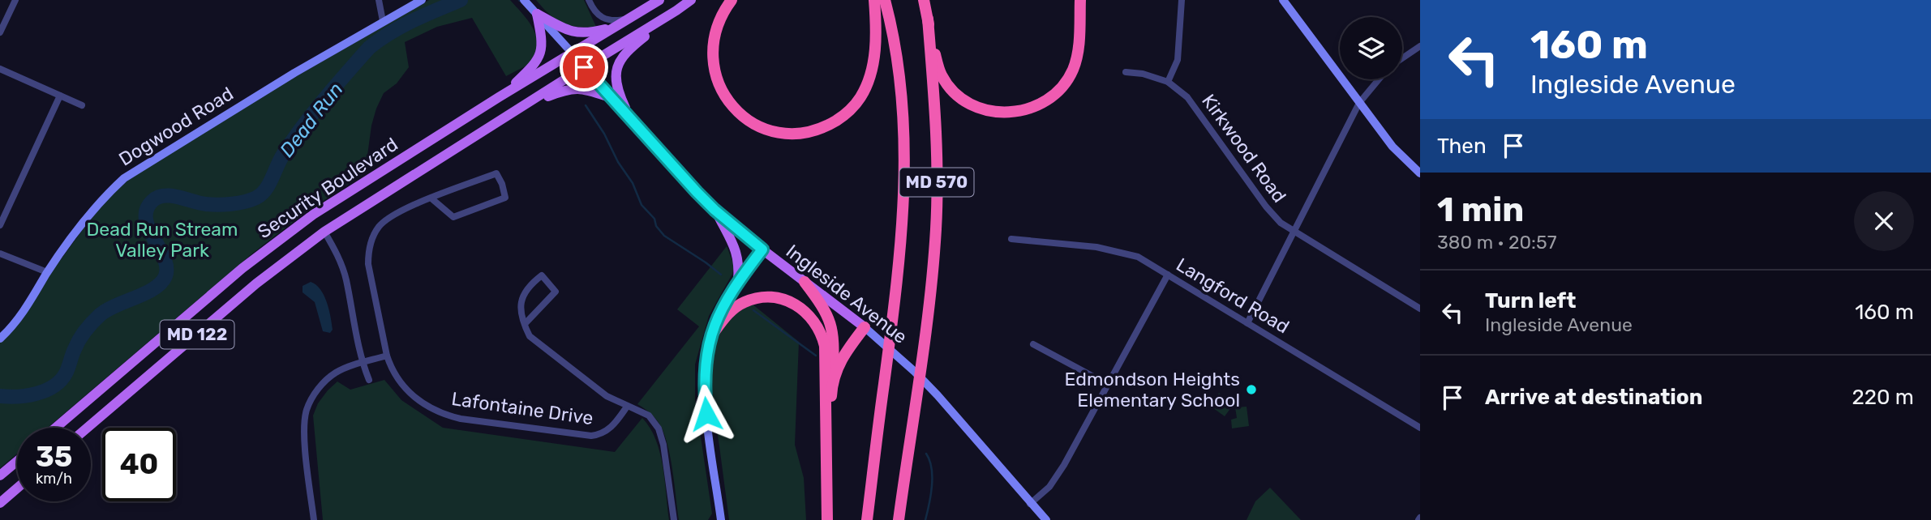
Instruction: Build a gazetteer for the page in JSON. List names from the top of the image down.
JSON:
{
  "streets": {
    "highway": ["MD 570"],
    "main road": ["Security Boulevard", "Ingleside Avenue", "MD 122"],
    "street": [
      "Dogwood Road",
      "Kirkwood Road",
      "Langford Road",
      "Lafontaine Drive"
    ]
  },
  "crossings": [
    ["Security Boulevard", "Ingleside Avenue"]
  ],
  "water": ["Dead Run"],
  "parks": ["Dead Run Stream Valley Park"],
  "places": ["Edmondson Heights Elementary School"],
  "page": {
    "turn": ["160 m", "Ingleside Avenue"],
    "then": "Then",
    "heading": ["1 min", "380 m · 20:57"],
    "list": [
      {
        "name": "Turn left",
        "note": "Ingleside Avenue",
        "value": "160 m"
      },
      {
        "name": "Arrive at destination",
        "value": "220 m"
      }
    ],
    "speed": "35 km/h",
    "limit": "40"
  }
}
